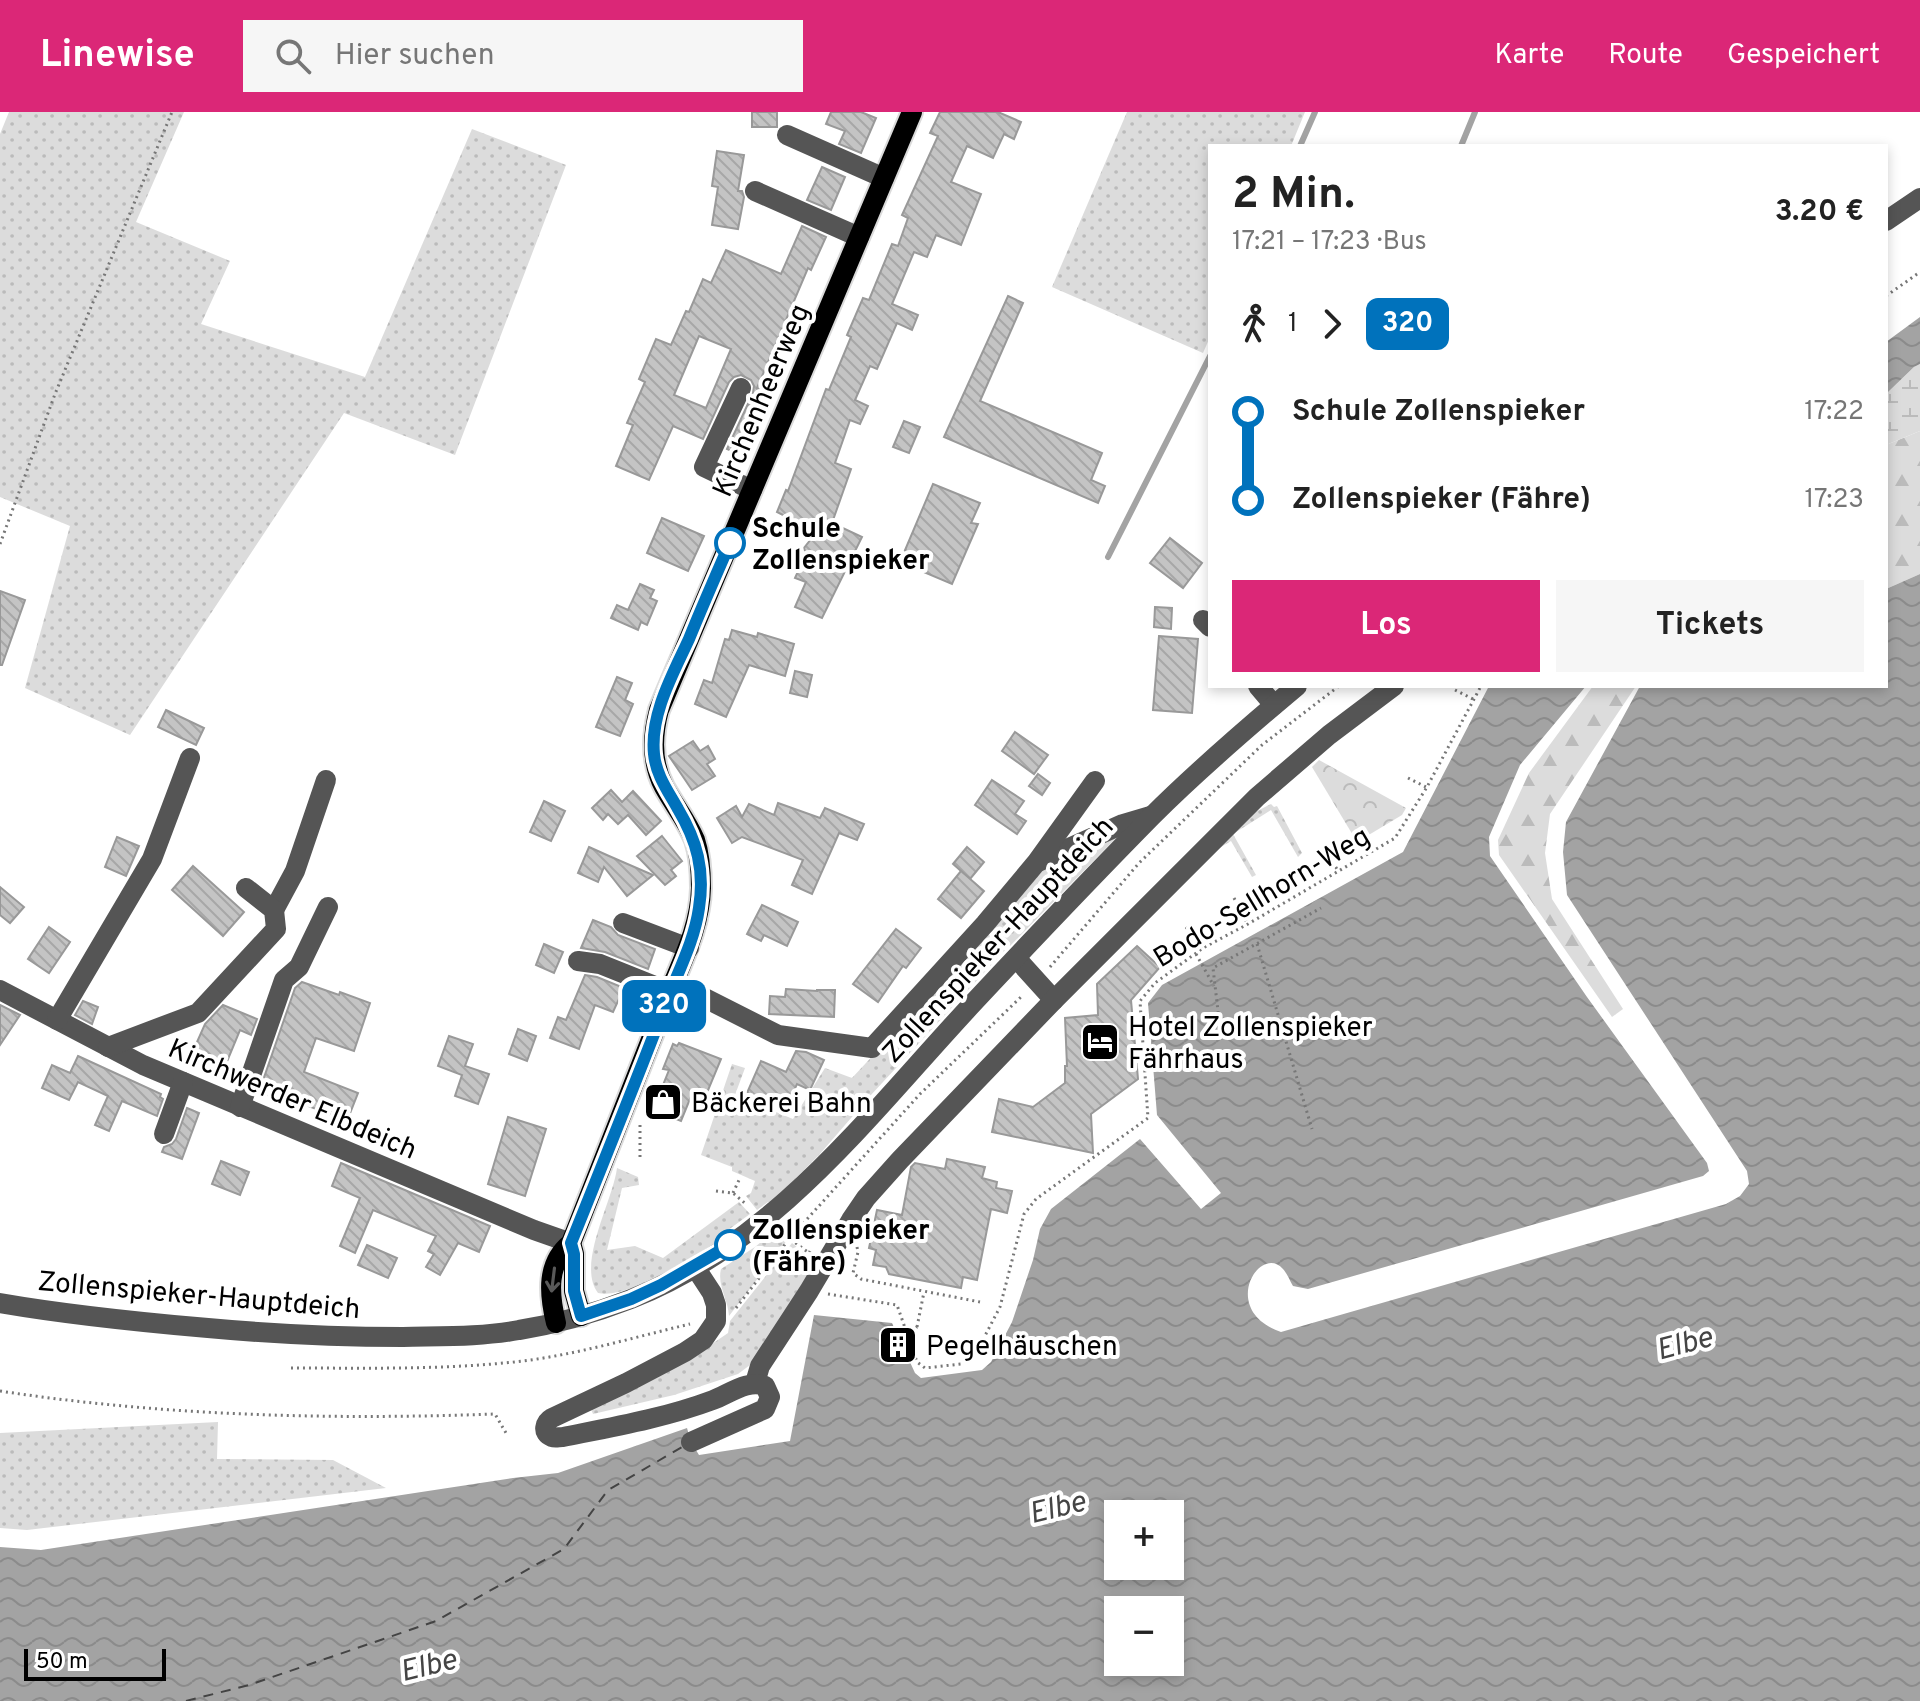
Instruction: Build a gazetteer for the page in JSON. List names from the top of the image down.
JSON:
{
  "streets": {
    "main road": ["Kirchenheerweg"],
    "street": ["Zollenspieker-Hauptdeich", "Kirchwerder Elbdeich"],
    "path": ["Bodo-Sellhorn-Weg"]
  },
  "crossings": [
    ["Kirchenheerweg", "Zollenspieker-Hauptdeich"],
    ["Kirchenheerweg", "Kirchwerder Elbdeich"]
  ],
  "water": ["Elbe"],
  "places": {
    "other": ["Schule Zollenspieker", "Zollenspieker (Fähre)"],
    "hotel": ["Hotel Zollenspieker Fährhaus"],
    "shop": ["Bäckerei Bahn"],
    "building": ["Pegelhäuschen"]
  },
  "lines": ["bus line 320"],
  "scale_bar": "50 m",
  "page": {
    "header": "Linewise",
    "search": "Hier suchen",
    "nav": ["Karte", "Route", "Gespeichert"],
    "on_map": "320",
    "heading": ["2 Min.", "17:21 – 17:23 · Bus", "3.20 €"],
    "legs": ["1", "320"],
    "list": [
      {
        "name": "Schule Zollenspieker",
        "value": "17:22"
      },
      {
        "name": "Zollenspieker (Fähre)",
        "value": "17:23"
      }
    ],
    "buttons": ["Los", "Tickets"],
    "map_buttons": ["+", "−"],
    "scale": "50 m"
  }
}
